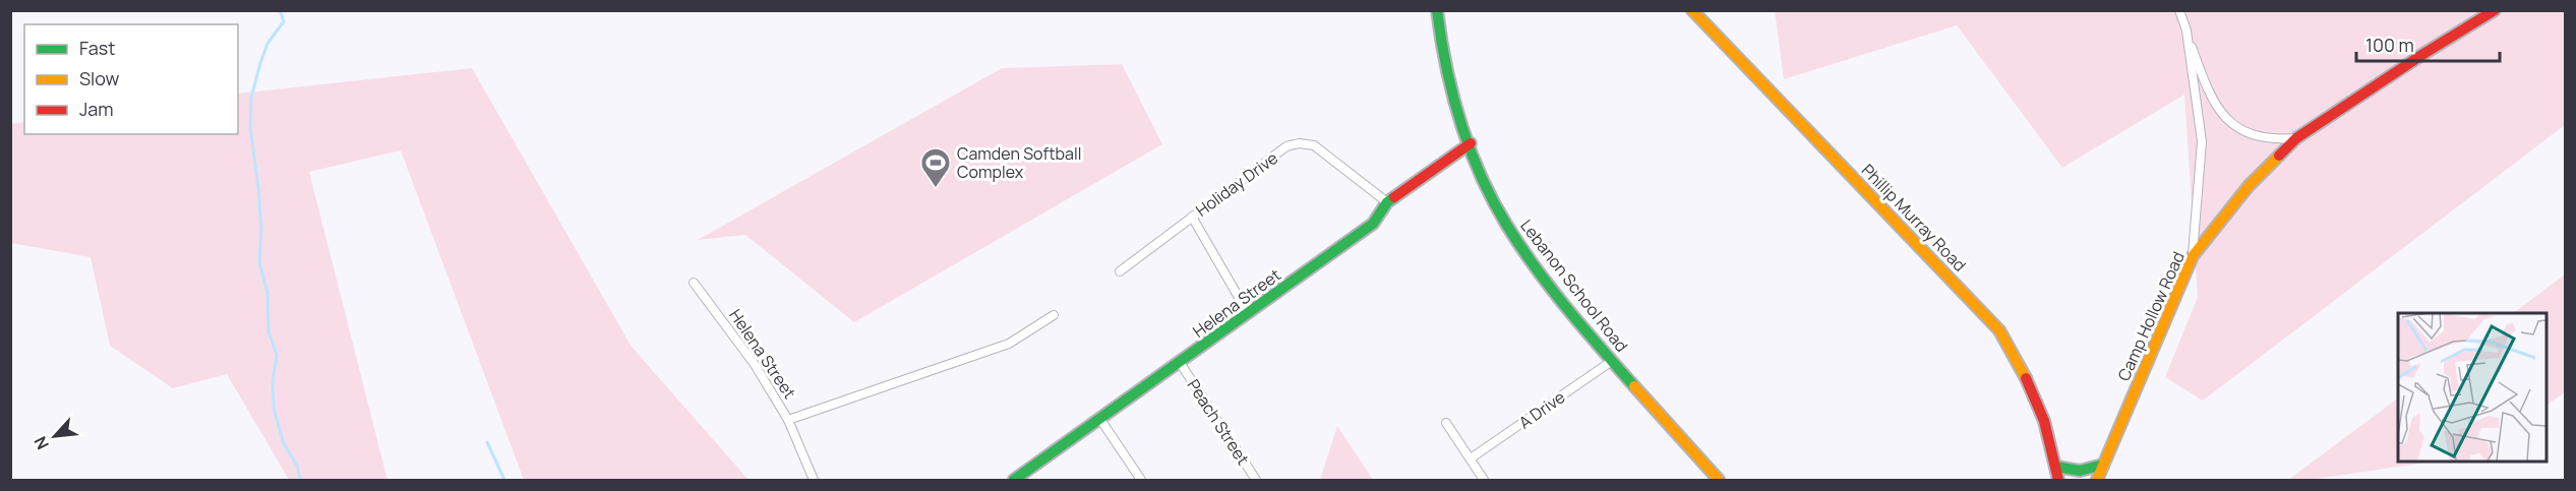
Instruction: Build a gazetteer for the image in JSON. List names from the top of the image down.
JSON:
{
  "streets": {
    "street": [
      "Holiday Drive",
      "Phillip Murray Road",
      "Lebanon School Road",
      "Helena Street",
      "Camp Hollow Road",
      "A Drive",
      "Peach Street"
    ]
  },
  "crossings": [
    ["Holiday Drive", "Helena Street"],
    ["Lebanon School Road", "Helena Street"],
    ["Lebanon School Road", "A Drive"],
    ["Helena Street", "Peach Street"]
  ],
  "places": {
    "sports": ["Camden Softball Complex"]
  },
  "legend": ["Fast", "Slow", "Jam"],
  "scale_bar": "100 m",
  "north": "bottom left"
}
